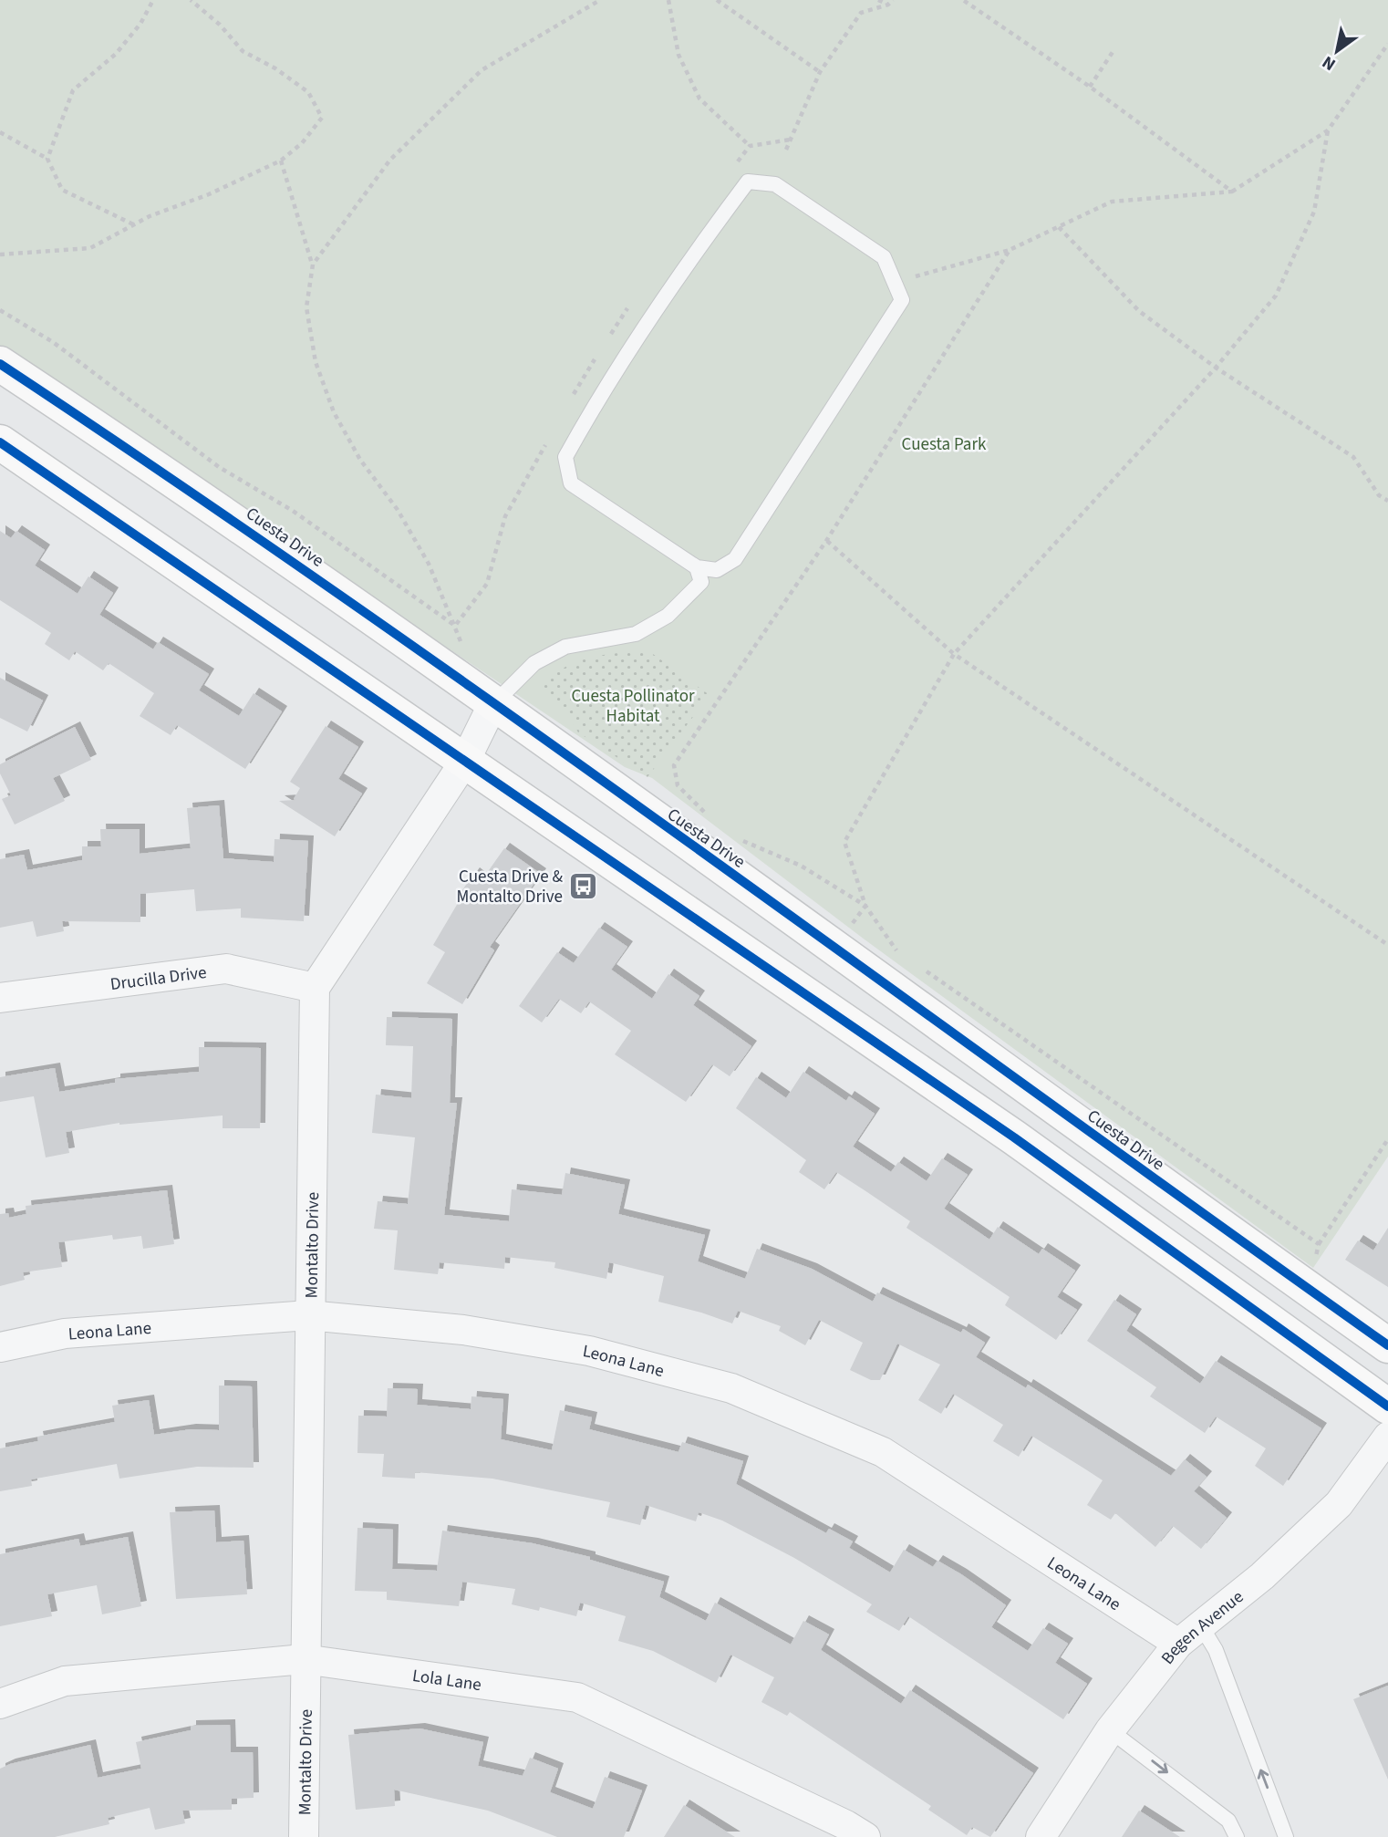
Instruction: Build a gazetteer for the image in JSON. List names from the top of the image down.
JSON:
{
  "streets": {
    "main road": ["Cuesta Drive"],
    "street": [
      "Drucilla Drive",
      "Montalto Drive",
      "Leona Lane",
      "Begen Avenue",
      "Lola Lane"
    ]
  },
  "crossings": [
    ["Drucilla Drive", "Montalto Drive"],
    ["Montalto Drive", "Leona Lane"],
    ["Montalto Drive", "Lola Lane"],
    ["Leona Lane", "Begen Avenue"]
  ],
  "parks": ["Cuesta Park", "Cuesta Pollinator Habitat"],
  "places": {
    "bus stop": ["Cuesta Drive & Montalto Drive"]
  },
  "north": "bottom left"
}
